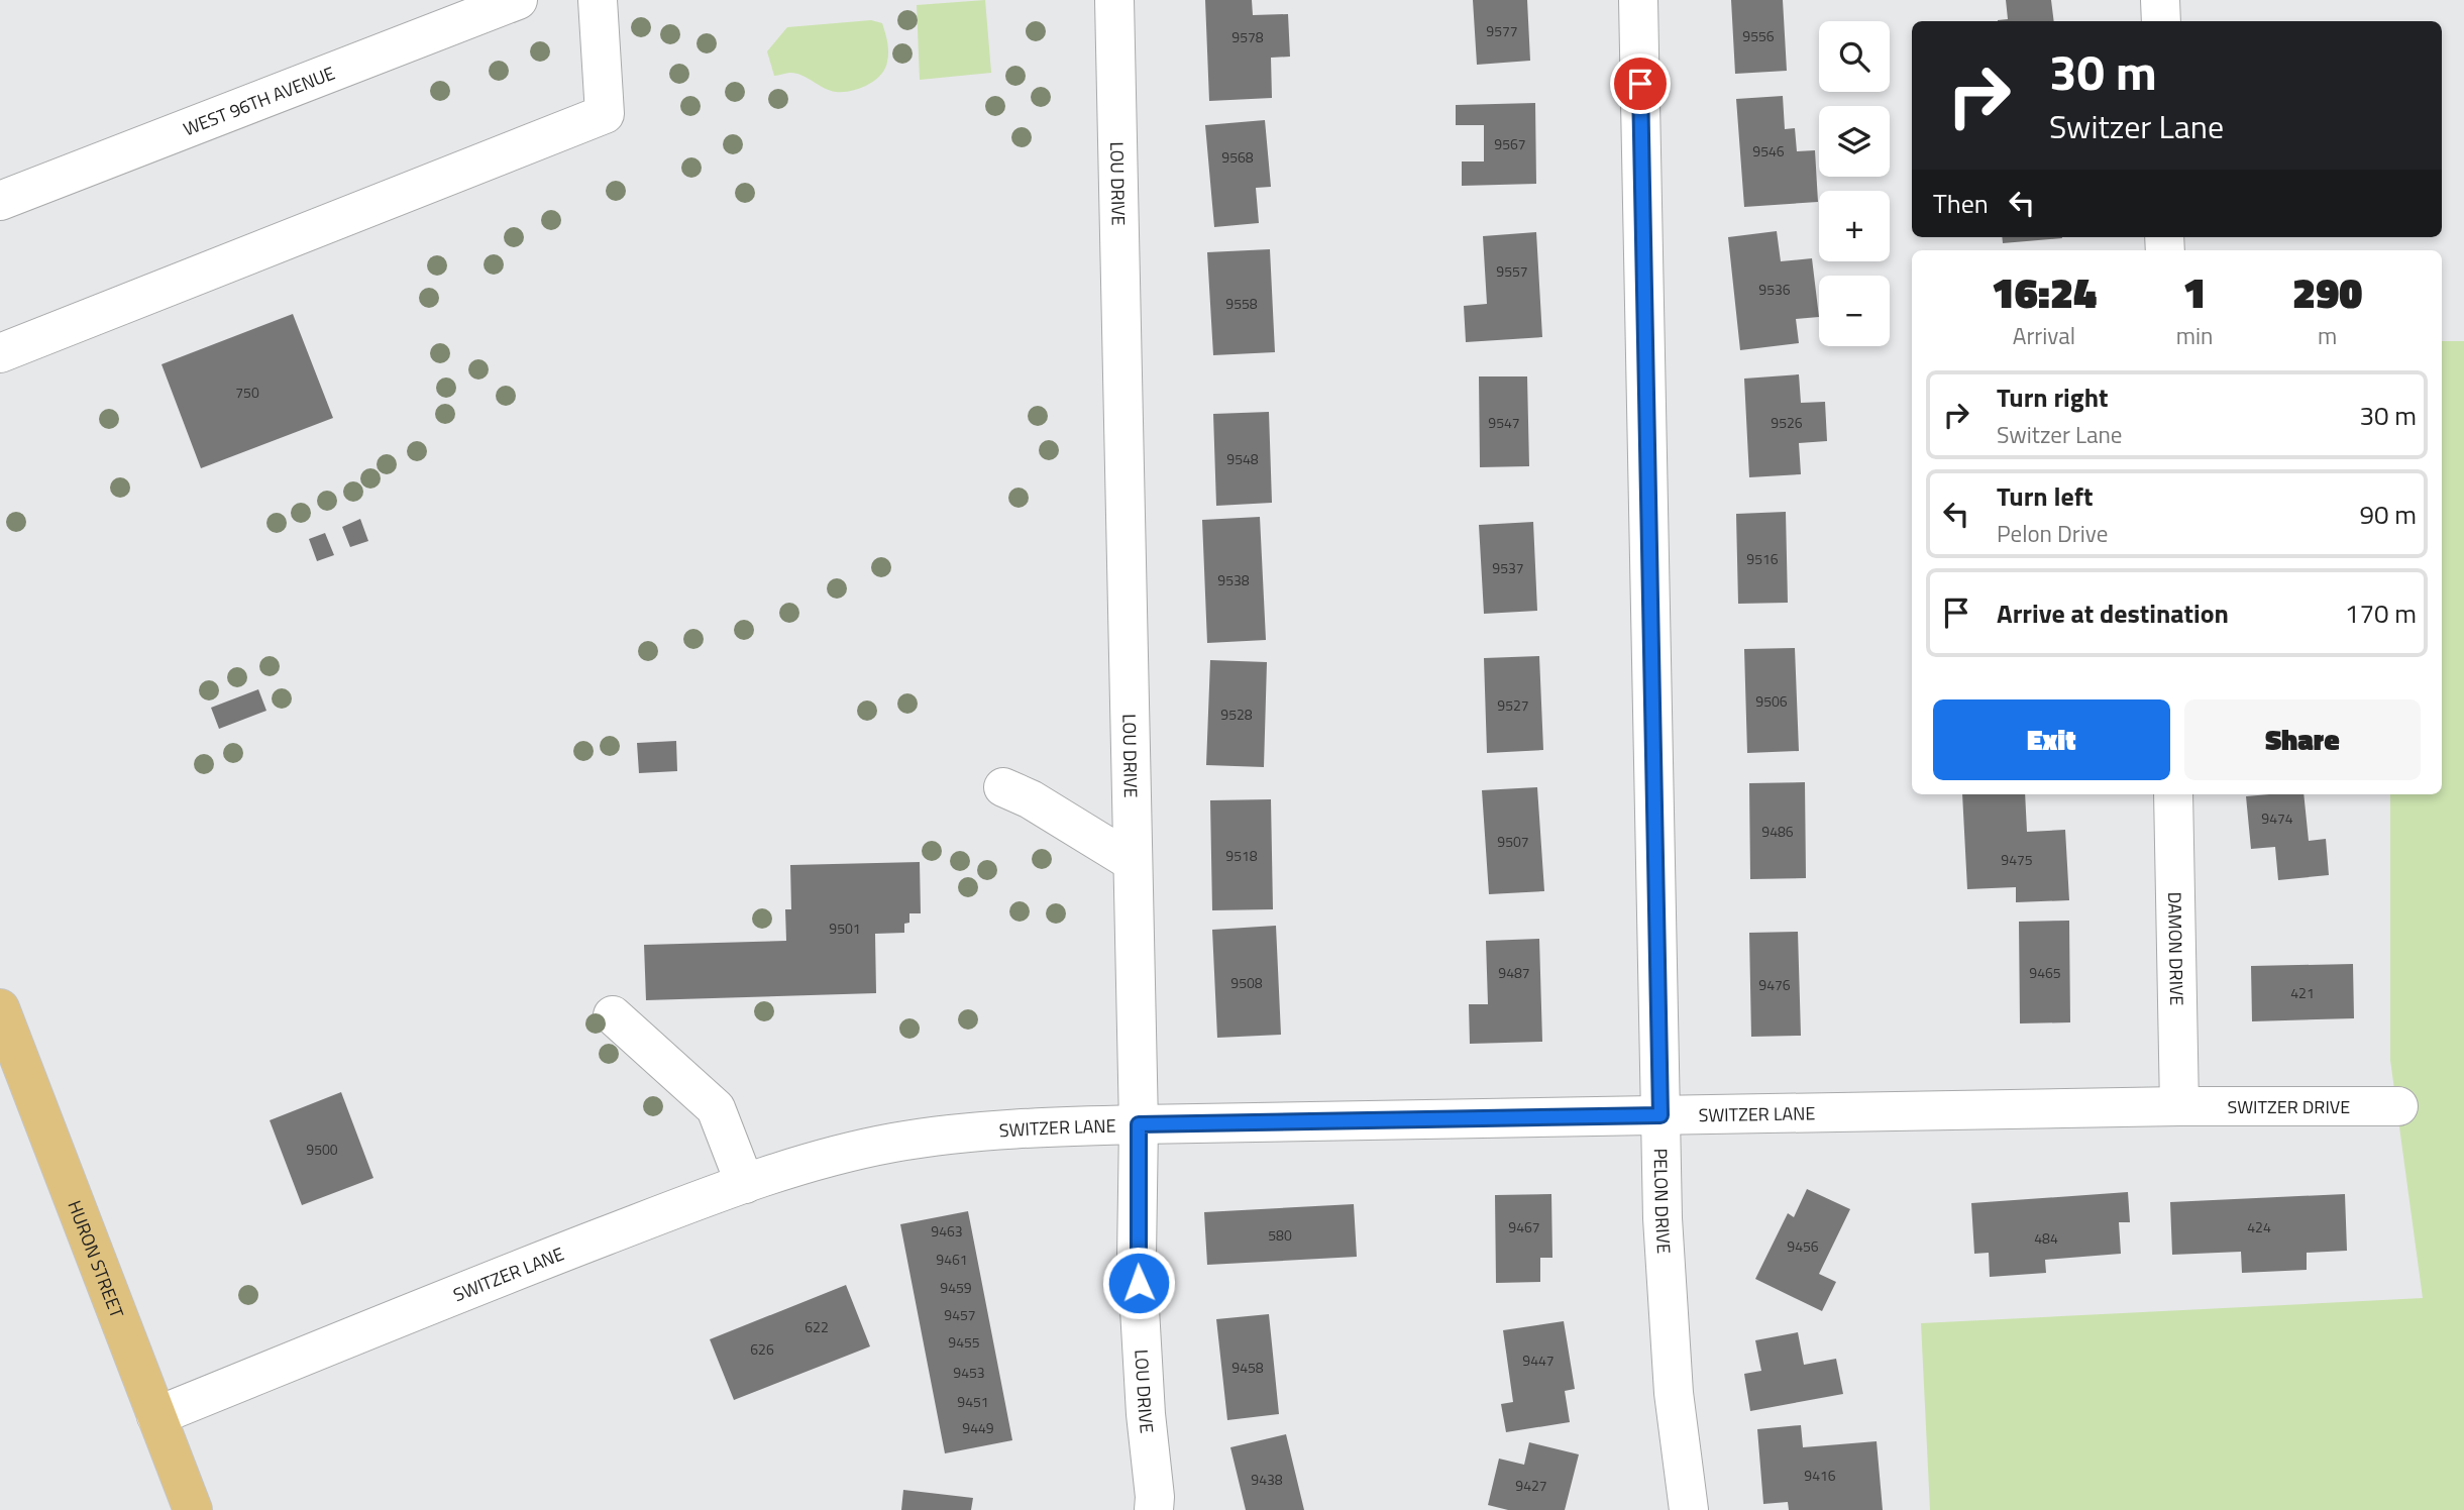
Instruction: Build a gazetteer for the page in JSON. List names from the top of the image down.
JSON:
{
  "streets": {
    "main road": ["HURON STREET"],
    "street": [
      "WEST 96TH AVENUE",
      "LOU DRIVE",
      "DAMON DRIVE",
      "SWITZER DRIVE",
      "SWITZER LANE",
      "PELON DRIVE"
    ]
  },
  "crossings": [
    ["LOU DRIVE", "SWITZER LANE"],
    ["DAMON DRIVE", "SWITZER DRIVE"],
    ["DAMON DRIVE", "SWITZER LANE"],
    ["SWITZER DRIVE", "SWITZER LANE"],
    ["SWITZER LANE", "PELON DRIVE"],
    ["SWITZER LANE", "HURON STREET"]
  ],
  "house_numbers": [
    "9577",
    "9556",
    "9578",
    "9567",
    "9546",
    "9568",
    "9557",
    "9536",
    "9558",
    "750",
    "9547",
    "9526",
    "9548",
    "9516",
    "9537",
    "9538",
    "9506",
    "9527",
    "9528",
    "9474",
    "9486",
    "9507",
    "9518",
    "9475",
    "9501",
    "9487",
    "9465",
    "9508",
    "9476",
    "421",
    "9500",
    "9467",
    "424",
    "9463",
    "580",
    "484",
    "9456",
    "9461",
    "9459",
    "9457",
    "622",
    "9455",
    "626",
    "9447",
    "9458",
    "9453",
    "9451",
    "9449",
    "9416",
    "9438",
    "9427"
  ],
  "page": {
    "map_buttons": ["+", "−"],
    "turn": ["30 m", "Switzer Lane"],
    "then": "Then",
    "eta": [
      "16:24",
      "Arrival",
      "1",
      "min",
      "290",
      "m"
    ],
    "list": [
      {
        "name": "Turn right",
        "note": "Switzer Lane",
        "value": "30 m"
      },
      {
        "name": "Turn left",
        "note": "Pelon Drive",
        "value": "90 m"
      },
      {
        "name": "Arrive at destination",
        "value": "170 m"
      }
    ],
    "buttons": ["Exit", "Share"]
  }
}
